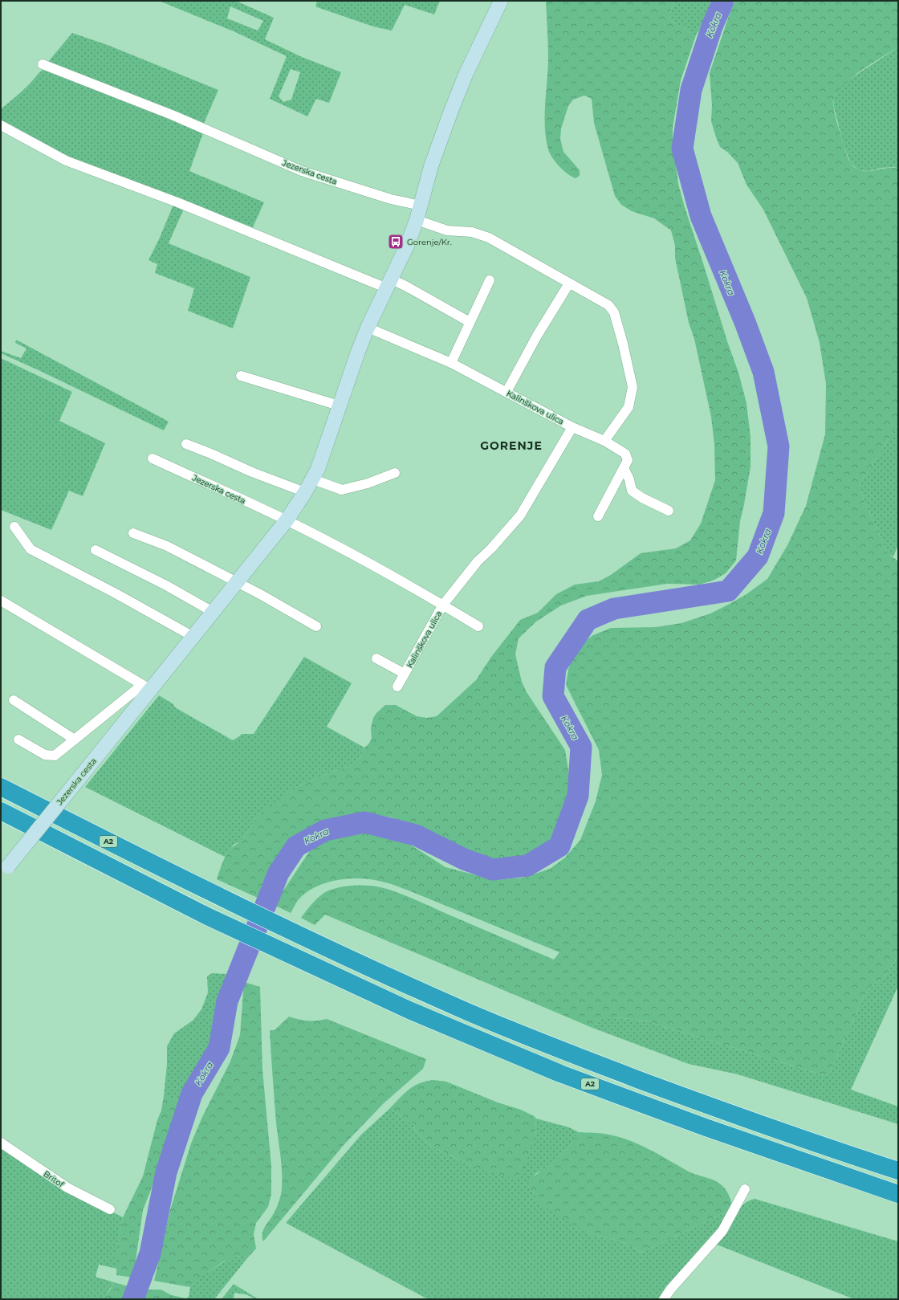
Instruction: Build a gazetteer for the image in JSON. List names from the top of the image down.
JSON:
{
  "streets": {
    "highway": ["A2"],
    "street": ["Jezerska cesta", "Kalinškova ulica", "Britof"]
  },
  "crossings": [
    ["Jezerska cesta", "Kalinškova ulica"]
  ],
  "districts": ["GORENJE"],
  "water": ["Kokra"],
  "places": {
    "bus stop": ["Gorenje/Kr."]
  }
}
